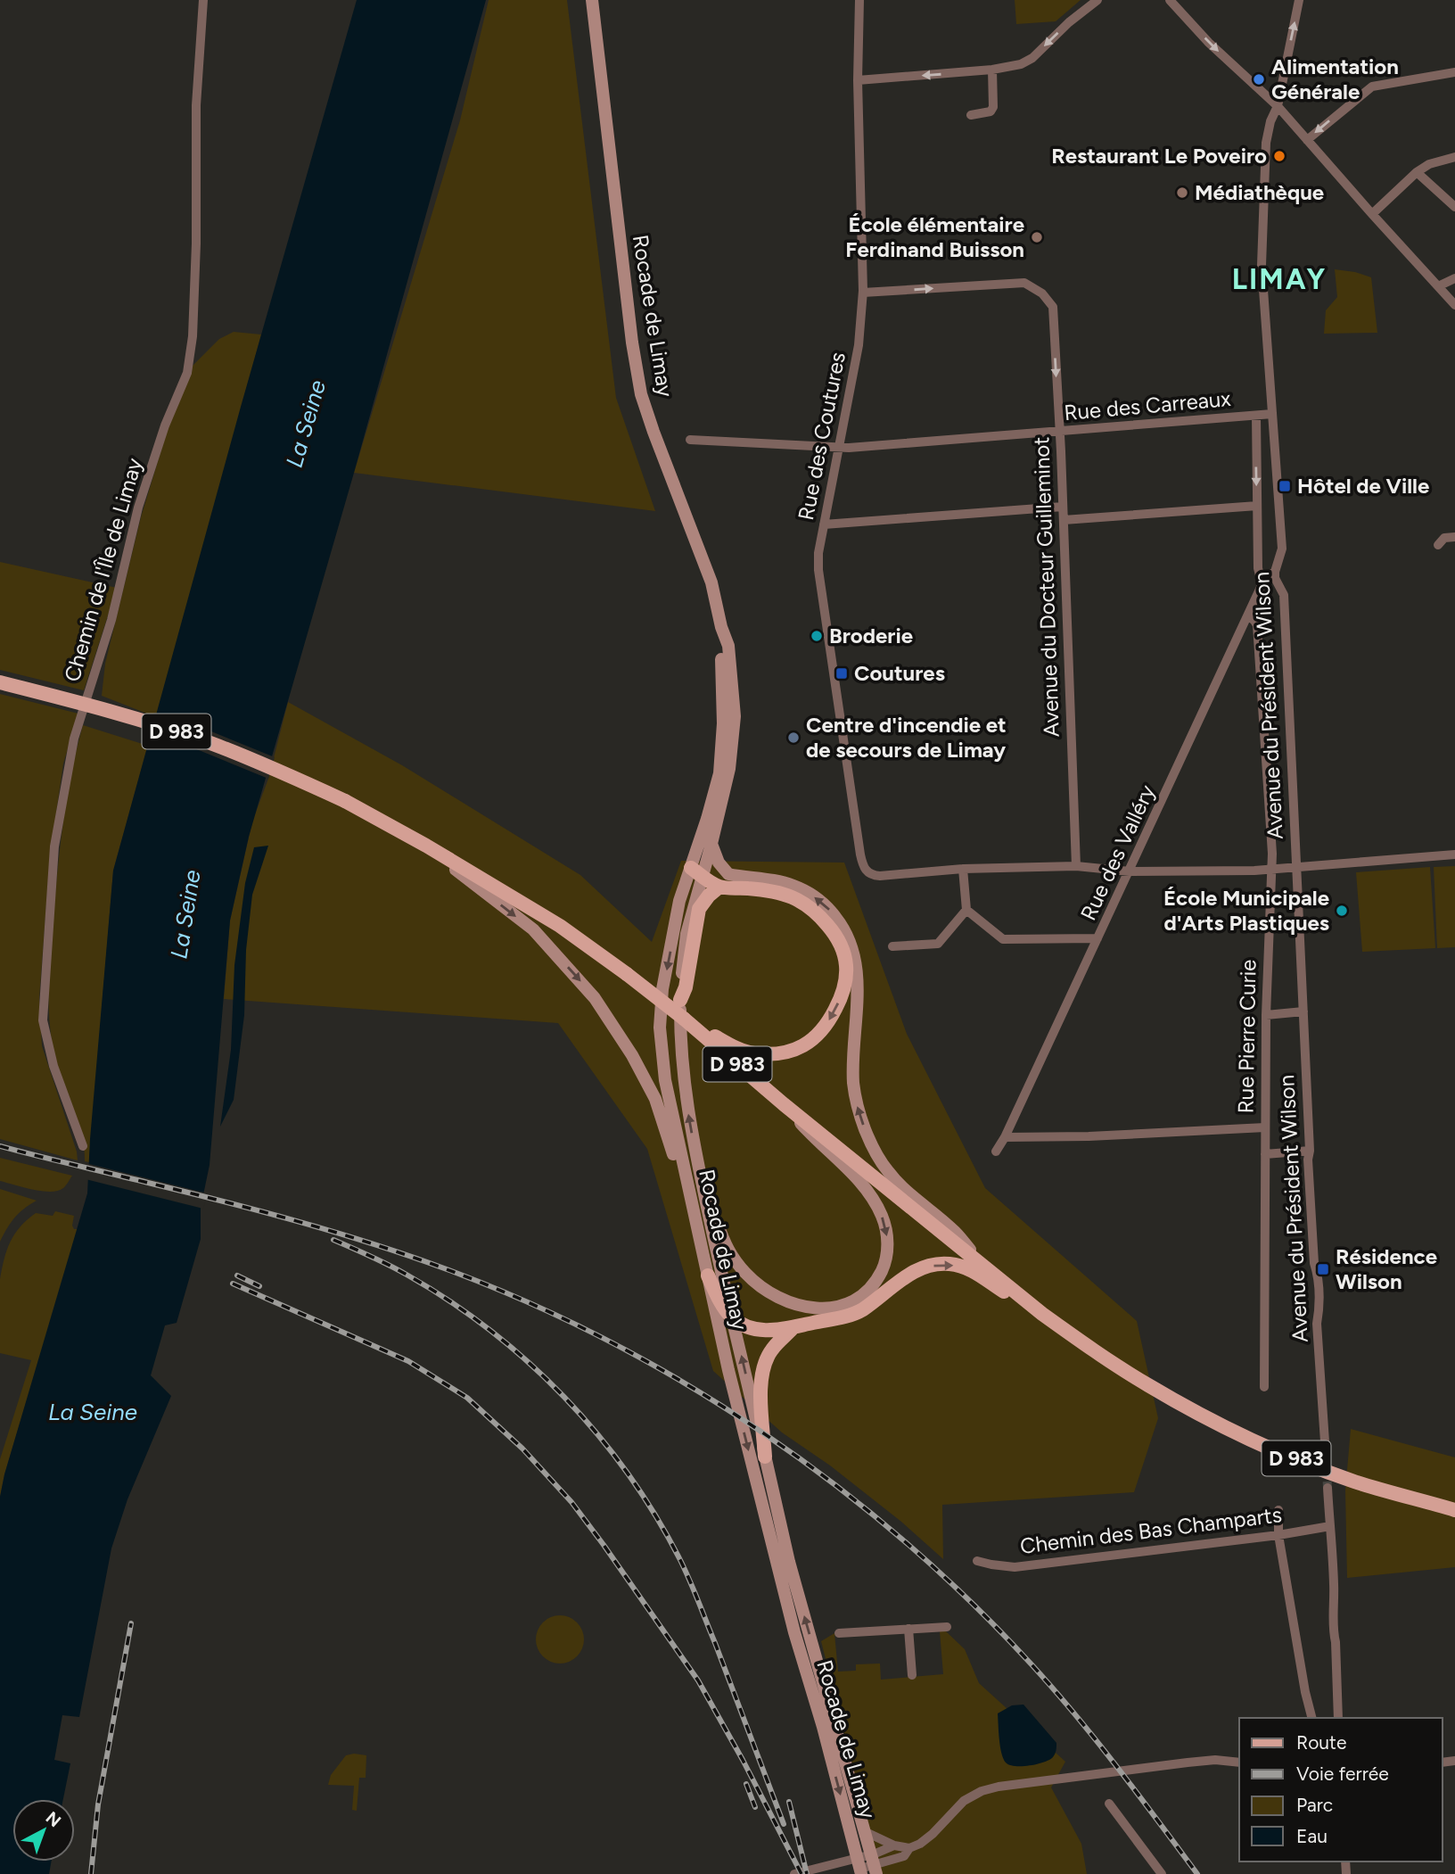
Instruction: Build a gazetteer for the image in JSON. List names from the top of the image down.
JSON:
{
  "streets": {
    "main road": ["Rocade de Limay", "D 983"],
    "street": [
      "Rue des Carreaux",
      "Rue des Coutures",
      "Chemin de l'Île de Limay",
      "Avenue du Docteur Guilleminot",
      "Avenue du Président Wilson",
      "Rue des Valléry",
      "Rue Pierre Curie",
      "Chemin des Bas Champarts"
    ]
  },
  "crossings": [
    ["Rue des Carreaux", "Rue des Coutures"],
    ["Rue des Carreaux", "Avenue du Docteur Guilleminot"],
    ["Rue des Carreaux", "Avenue du Président Wilson"],
    ["Rue des Coutures", "Avenue du Docteur Guilleminot"],
    ["Rue des Valléry", "Rue Pierre Curie"]
  ],
  "districts": ["LIMAY"],
  "water": ["La Seine"],
  "places": {
    "other": [
      "Alimentation Générale",
      "Restaurant Le Poveiro",
      "Médiathèque",
      "École élémentaire Ferdinand Buisson",
      "Broderie",
      "Centre d'incendie et de secours de Limay",
      "École Municipale d'Arts Plastiques"
    ],
    "transit": ["Hôtel de Ville", "Coutures", "Résidence Wilson"]
  },
  "legend": [
    "Route",
    "Voie ferrée",
    "Parc",
    "Eau"
  ],
  "north": "top right"
}
